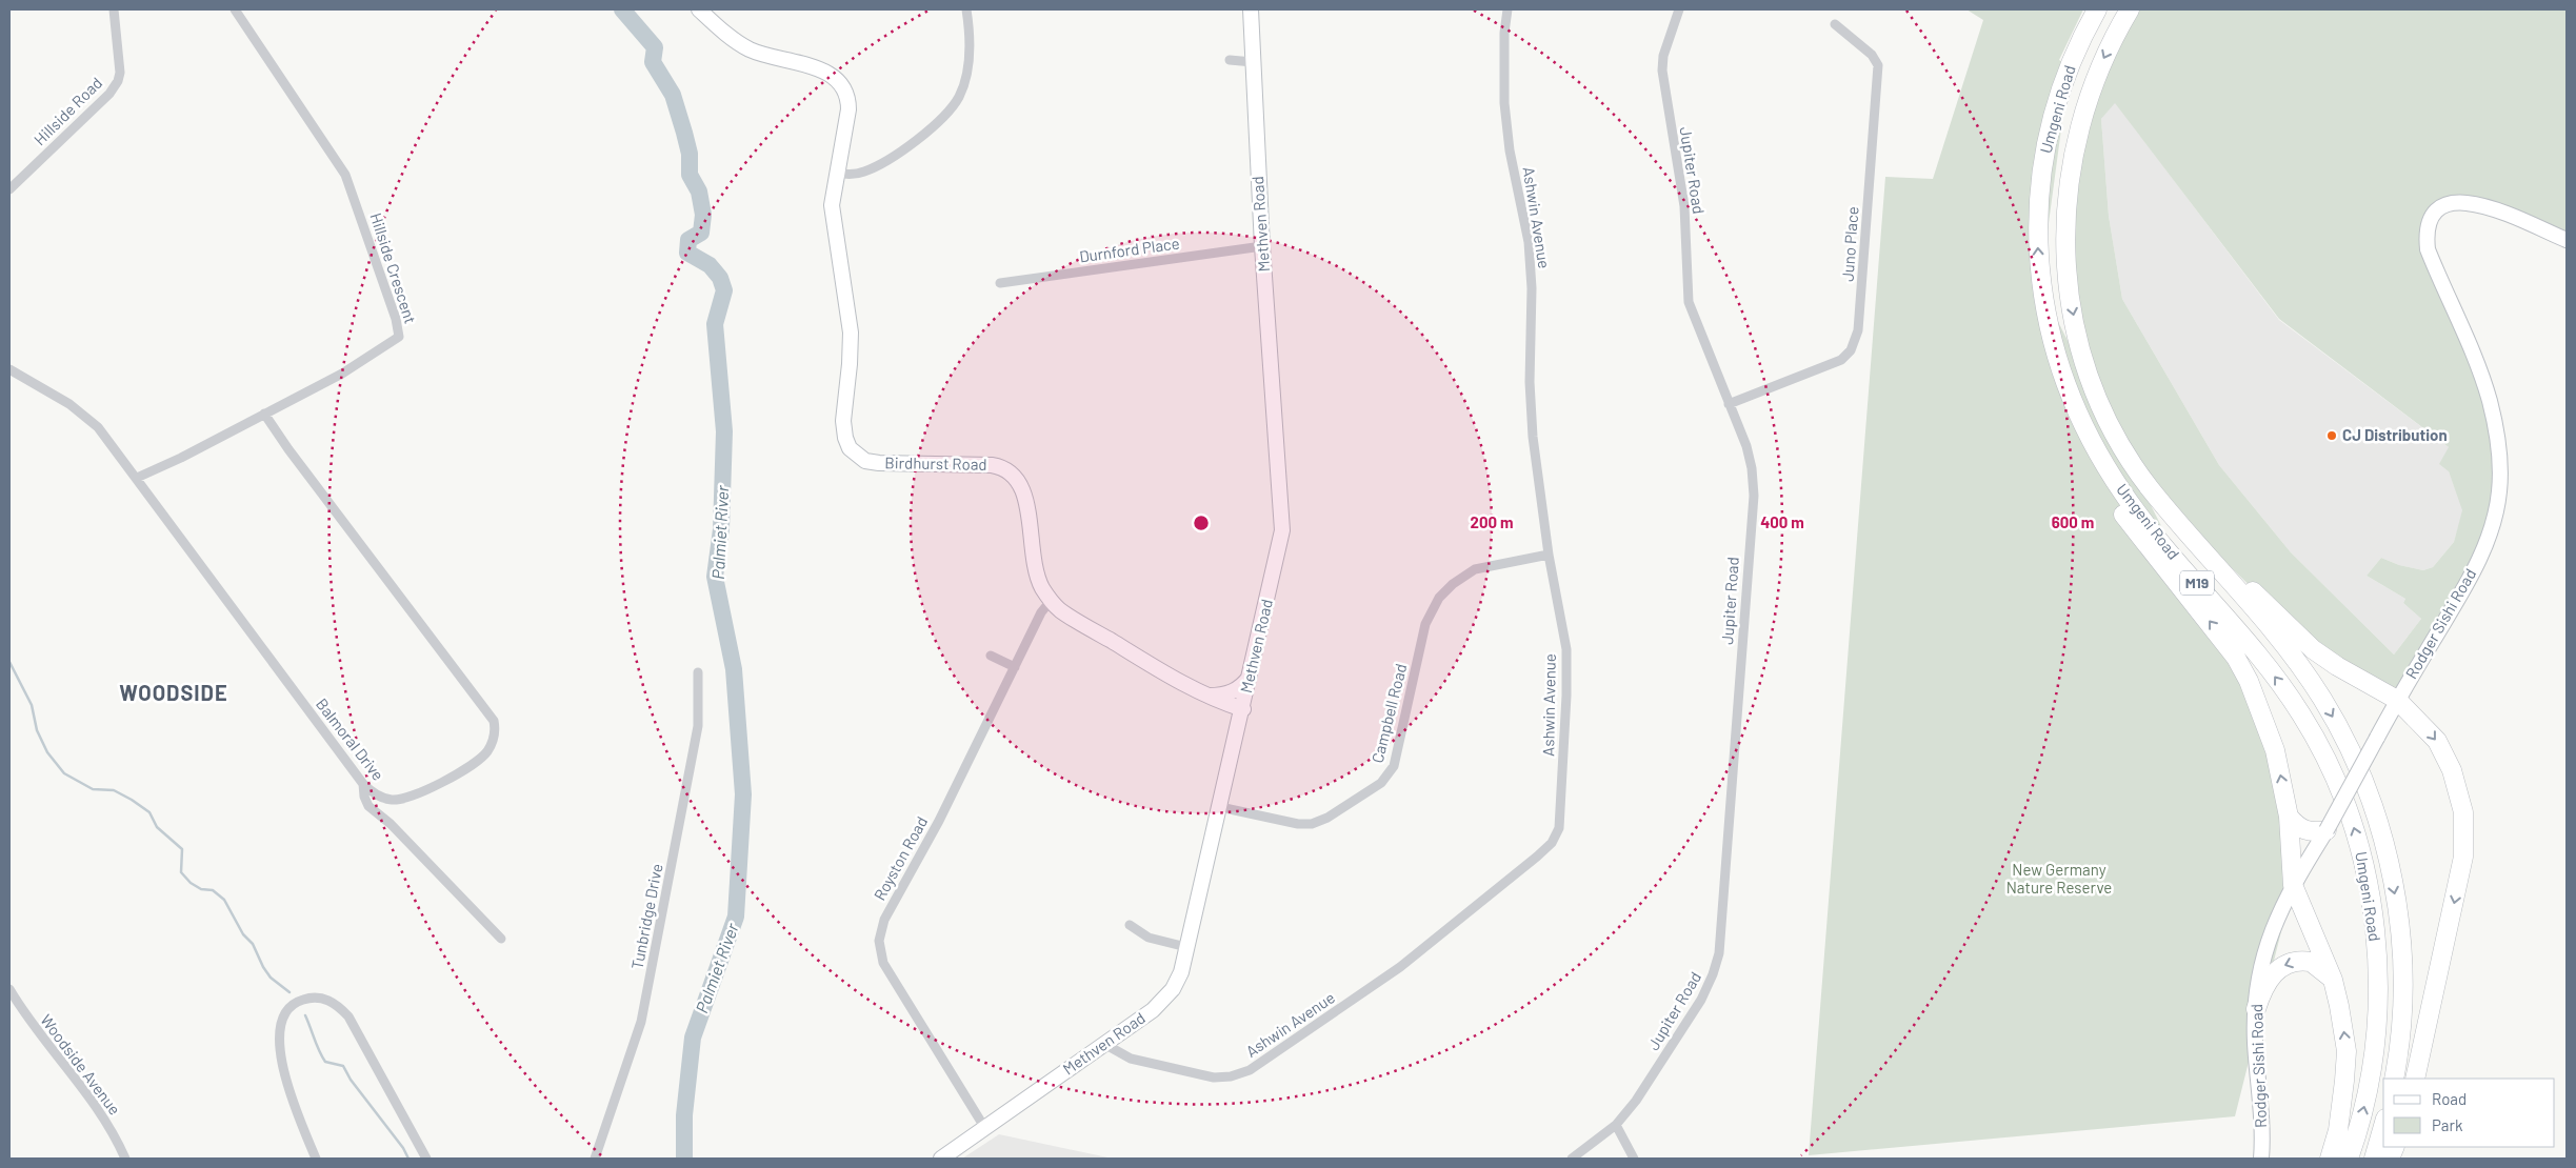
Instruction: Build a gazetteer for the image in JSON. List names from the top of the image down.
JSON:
{
  "streets": {
    "highway": ["Umgeni Road", "M19"],
    "street": [
      "Hillside Road",
      "Jupiter Road",
      "Ashwin Avenue",
      "Methven Road",
      "Juno Place",
      "Durnford Place",
      "Hillside Crescent",
      "Birdhurst Road",
      "Rodger Sishi Road",
      "Campbell Road",
      "Balmoral Drive",
      "Royston Road",
      "Tunbridge Drive",
      "Woodside Avenue"
    ]
  },
  "crossings": [
    ["Jupiter Road", "Juno Place"],
    ["Ashwin Avenue", "Methven Road"],
    ["Ashwin Avenue", "Campbell Road"],
    ["Methven Road", "Durnford Place"],
    ["Methven Road", "Birdhurst Road"],
    ["Methven Road", "Campbell Road"],
    ["Methven Road", "Royston Road"],
    ["Hillside Crescent", "Balmoral Drive"],
    ["Birdhurst Road", "Royston Road"]
  ],
  "districts": ["WOODSIDE"],
  "water": ["Palmiet River"],
  "parks": ["New Germany Nature Reserve"],
  "places": ["CJ Distribution"],
  "legend": ["Road", "Park"],
  "rings": ["200 m", "400 m", "600 m"]
}
